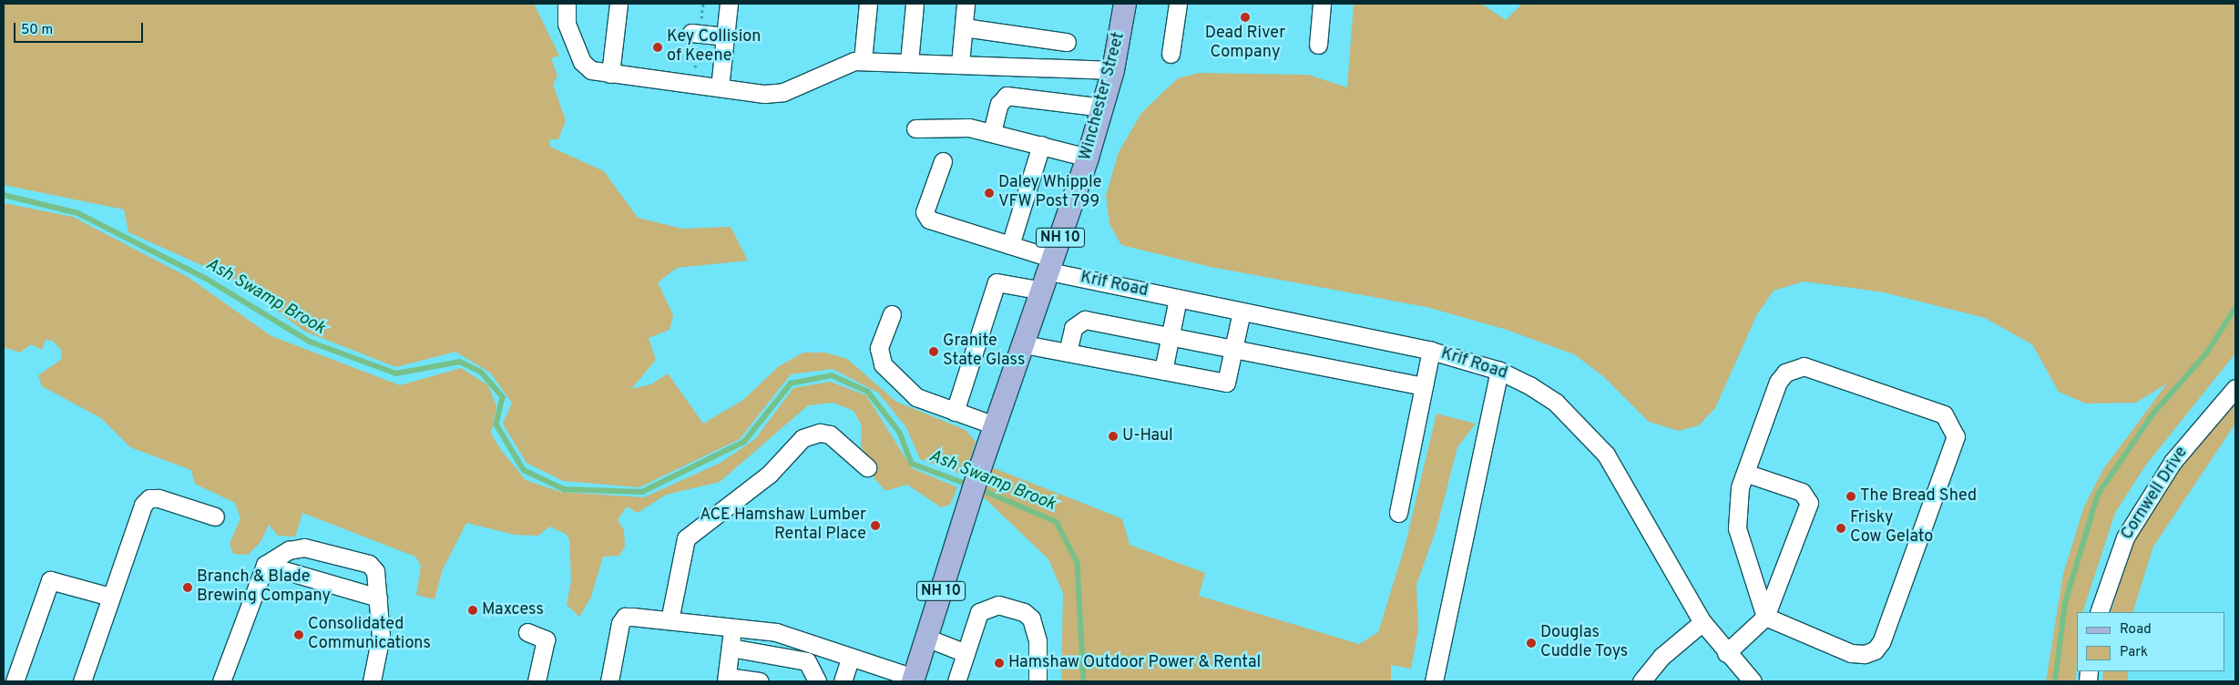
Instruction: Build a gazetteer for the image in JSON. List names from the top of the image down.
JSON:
{
  "streets": {
    "main road": ["Winchester Street", "NH 10"],
    "street": ["Krif Road", "Cornwell Drive"]
  },
  "crossings": [
    ["Winchester Street", "Krif Road"]
  ],
  "water": ["Ash Swamp Brook"],
  "places": [
    "Dead River Company",
    "Key Collision of Keene",
    "Daley Whipple VFW Post 799",
    "Granite State Glass",
    "U-Haul",
    "The Bread Shed",
    "ACE Hamshaw Lumber Rental Place",
    "Frisky Cow Gelato",
    "Branch & Blade Brewing Company",
    "Maxcess",
    "Consolidated Communications",
    "Douglas Cuddle Toys",
    "Hamshaw Outdoor Power & Rental"
  ],
  "legend": ["Road", "Park"],
  "scale_bar": "50 m"
}
